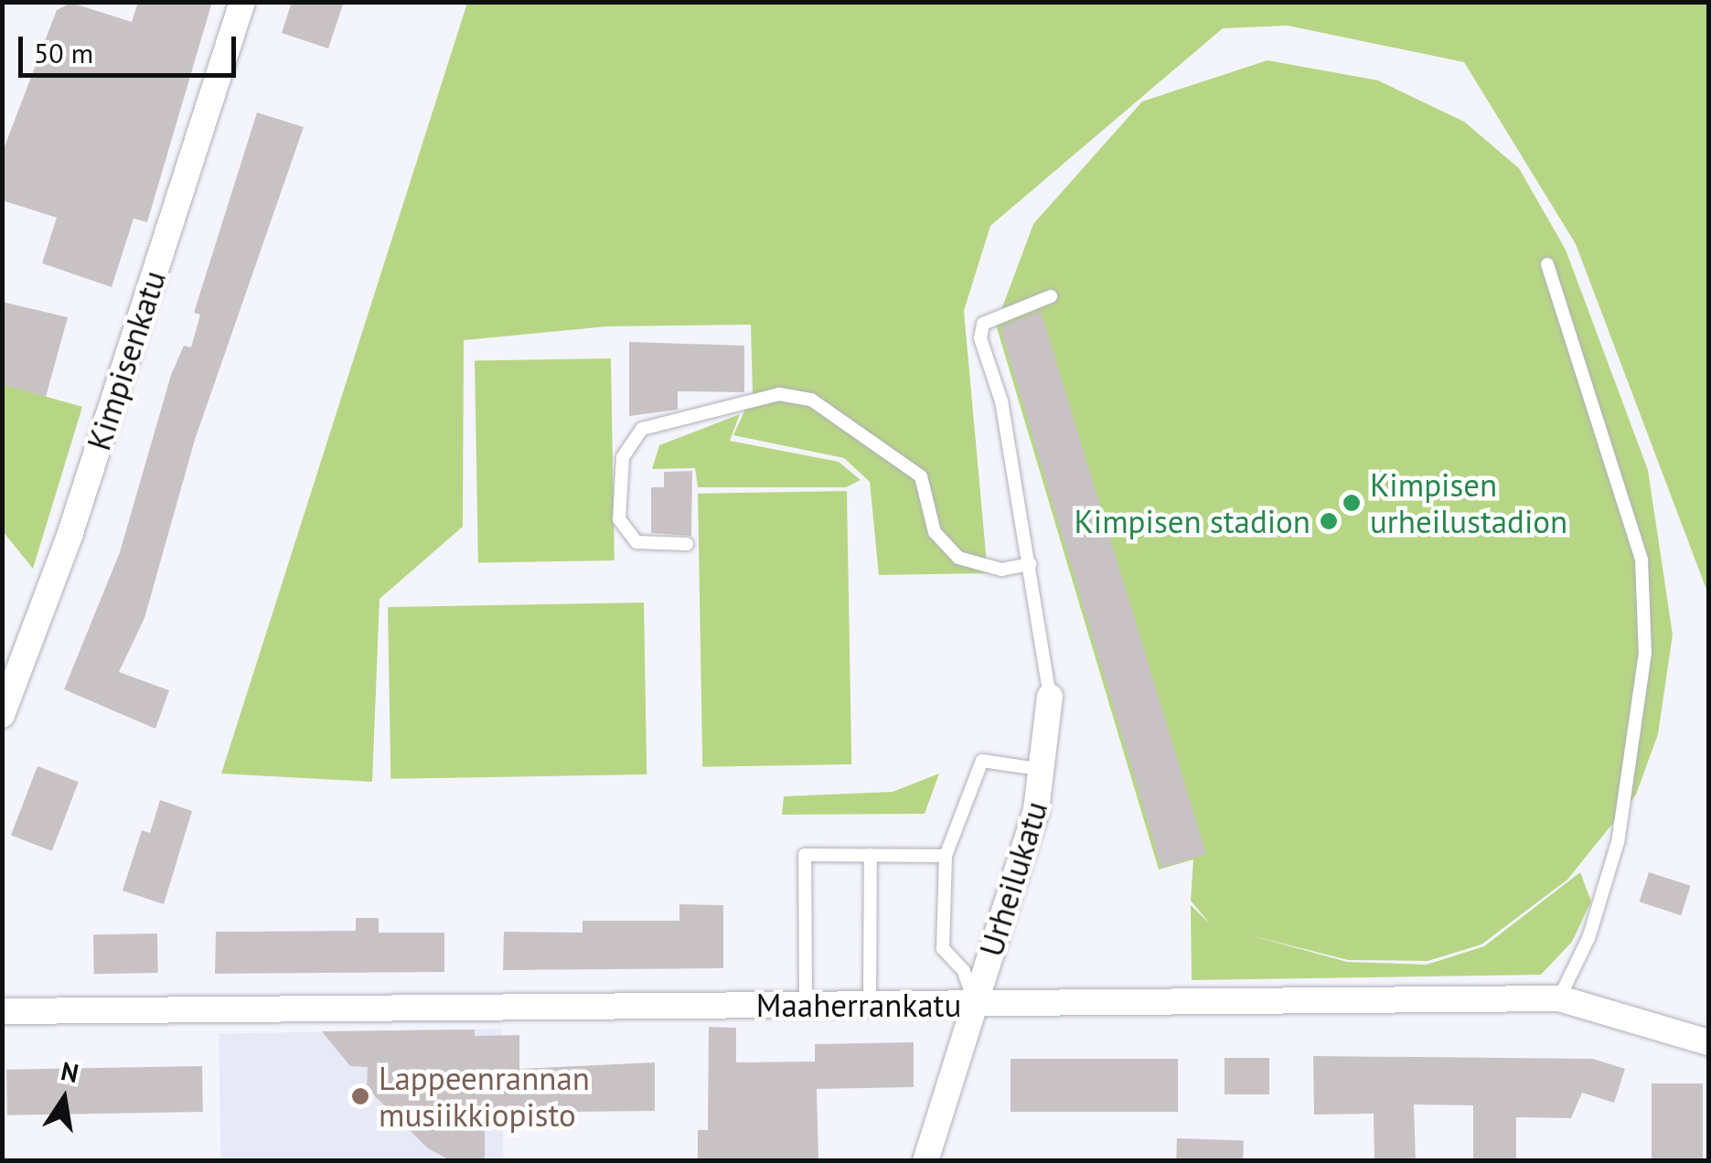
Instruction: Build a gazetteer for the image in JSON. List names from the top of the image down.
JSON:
{
  "streets": {
    "street": ["Kimpisenkatu", "Urheilukatu", "Maaherrankatu"]
  },
  "crossings": [
    ["Urheilukatu", "Maaherrankatu"]
  ],
  "places": ["Kimpisen urheilustadion", "Kimpisen stadion", "Lappeenrannan musiikkiopisto"],
  "scale_bar": "50 m",
  "north": "top"
}
